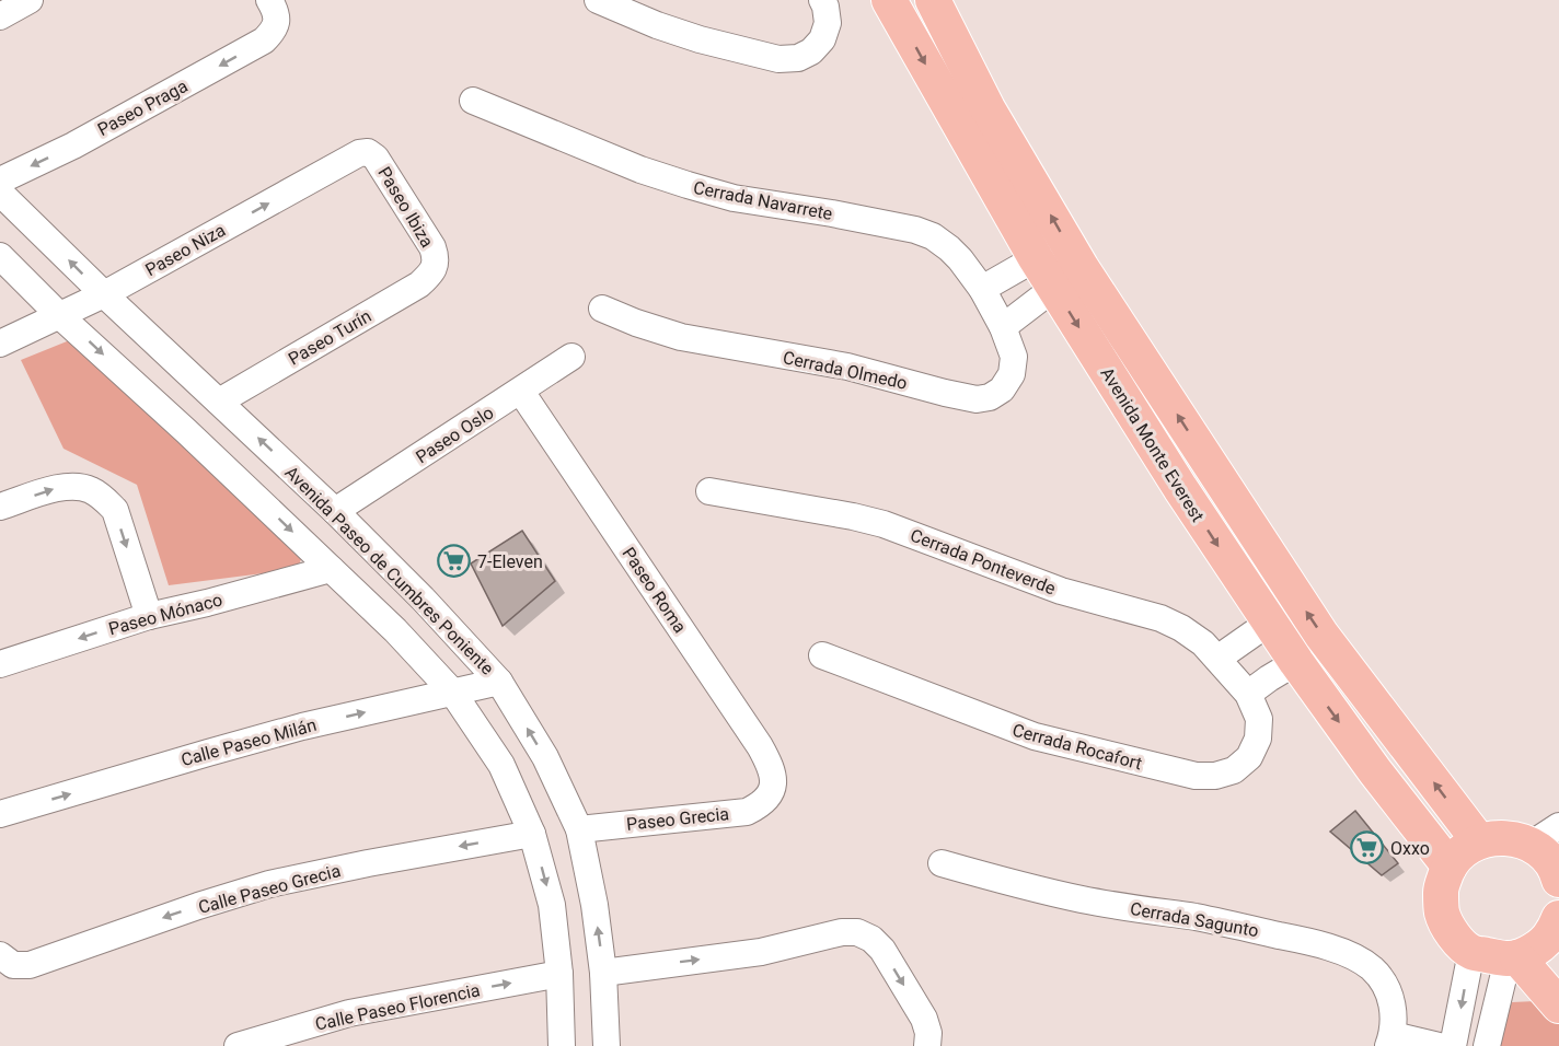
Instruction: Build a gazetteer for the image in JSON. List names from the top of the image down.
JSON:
{
  "streets": {
    "main road": ["Avenida Monte Everest"],
    "street": [
      "Paseo Praga",
      "Cerrada Navarrete",
      "Paseo Ibiza",
      "Paseo Niza",
      "Paseo Turín",
      "Cerrada Olmedo",
      "Paseo Oslo",
      "Cerrada Ponteverde",
      "Avenida Paseo de Cumbres Poniente",
      "Paseo Roma",
      "Paseo Mónaco",
      "Calle Paseo Milán",
      "Cerrada Rocafort",
      "Paseo Grecia",
      "Calle Paseo Grecia",
      "Cerrada Sagunto",
      "Calle Paseo Florencia"
    ]
  },
  "crossings": [
    ["Cerrada Navarrete", "Cerrada Olmedo"],
    ["Paseo Ibiza", "Paseo Niza"],
    ["Paseo Ibiza", "Paseo Turín"],
    ["Paseo Niza", "Avenida Paseo de Cumbres Poniente"],
    ["Paseo Turín", "Avenida Paseo de Cumbres Poniente"],
    ["Paseo Oslo", "Avenida Paseo de Cumbres Poniente"],
    ["Paseo Oslo", "Paseo Roma"],
    ["Cerrada Ponteverde", "Cerrada Rocafort"],
    ["Avenida Paseo de Cumbres Poniente", "Calle Paseo Milán"],
    ["Avenida Paseo de Cumbres Poniente", "Paseo Grecia"],
    ["Paseo Roma", "Paseo Grecia"]
  ],
  "one_way": [
    "Paseo Praga",
    "Paseo Niza",
    "Paseo Mónaco",
    "Calle Paseo Milán",
    "Calle Paseo Grecia",
    "Calle Paseo Florencia"
  ],
  "places": {
    "supermarket": ["7-Eleven", "Oxxo"]
  }
}
